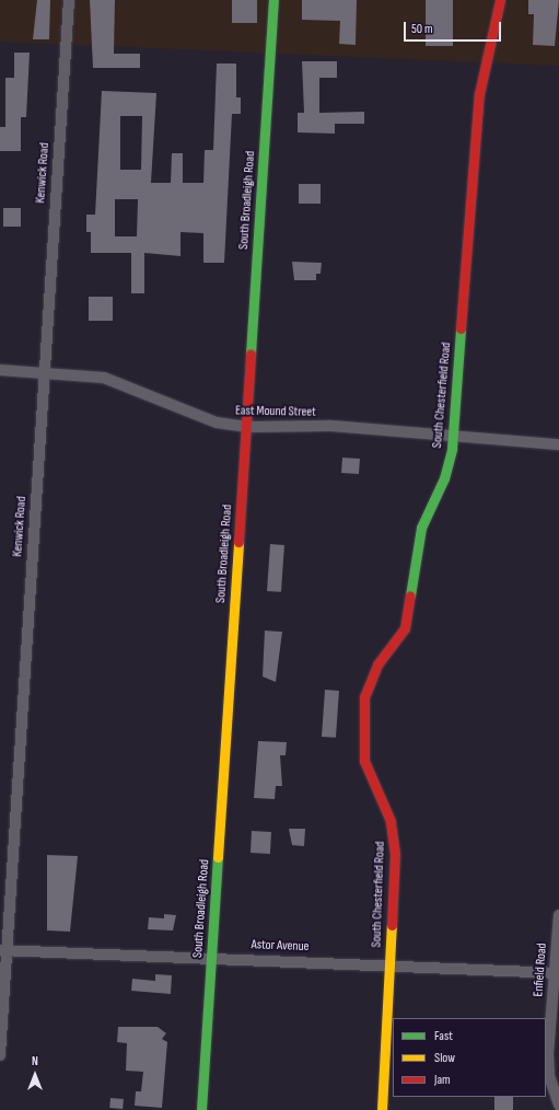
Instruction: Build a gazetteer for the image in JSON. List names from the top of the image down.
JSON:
{
  "streets": {
    "street": [
      "Kenwick Road",
      "South Broadleigh Road",
      "South Chesterfield Road",
      "East Mound Street",
      "Astor Avenue",
      "Enfield Road"
    ]
  },
  "crossings": [
    ["Kenwick Road", "East Mound Street"],
    ["Kenwick Road", "Astor Avenue"],
    ["South Broadleigh Road", "East Mound Street"],
    ["South Broadleigh Road", "Astor Avenue"],
    ["South Chesterfield Road", "East Mound Street"],
    ["South Chesterfield Road", "Astor Avenue"],
    ["Astor Avenue", "Enfield Road"]
  ],
  "legend": ["Fast", "Slow", "Jam"],
  "scale_bar": "50 m",
  "north": "top"
}
